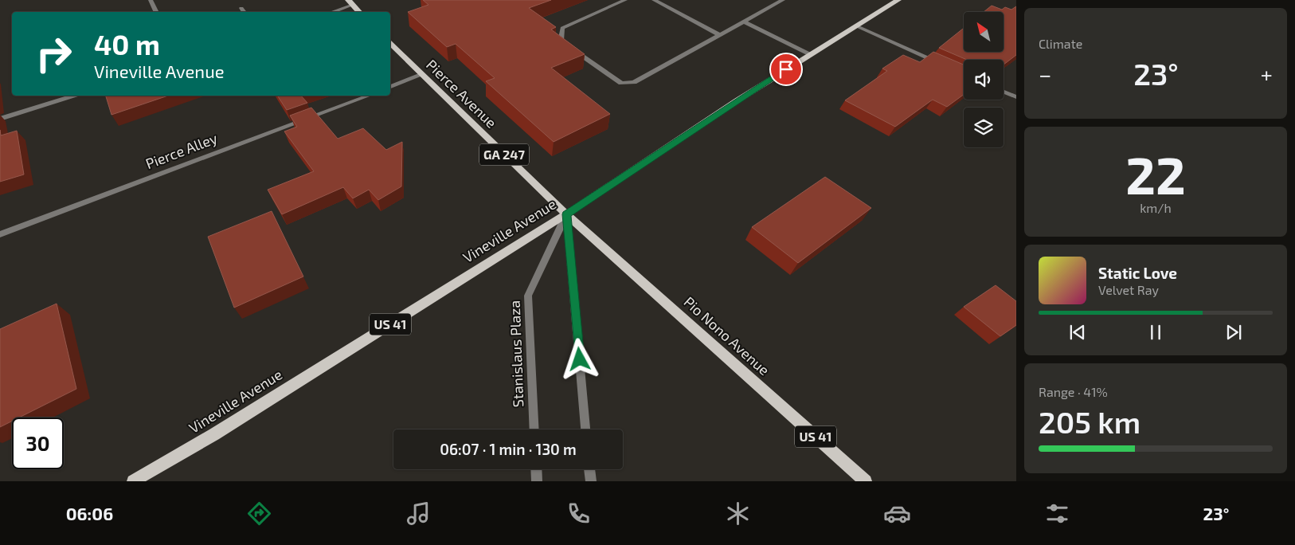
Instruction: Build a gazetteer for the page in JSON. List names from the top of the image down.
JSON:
{
  "streets": {
    "main road": [
      "Pierce Avenue",
      "GA 247",
      "Vineville Avenue",
      "US 41",
      "Pio Nono Avenue"
    ],
    "street": ["Pierce Alley", "Stanislaus Plaza"]
  },
  "crossings": [
    ["Pierce Avenue", "Vineville Avenue"],
    ["Pierce Avenue", "Pio Nono Avenue"],
    ["Pierce Avenue", "Stanislaus Plaza"],
    ["Vineville Avenue", "Pio Nono Avenue"],
    ["Vineville Avenue", "Stanislaus Plaza"],
    ["Pio Nono Avenue", "Stanislaus Plaza"]
  ],
  "north": "top left",
  "page": {
    "tile": [
      "Climate",
      ["22", "km/h"],
      ["Range · 41%", "205 km"]
    ],
    "turn": ["40 m", "Vineville Avenue"],
    "heat": ["−", "23°", "+"],
    "song": ["Static Love", "Velvet Ray"],
    "limit": "30",
    "trip": "06:07 · 1 min · 130 m",
    "tabs": ["06:06", "23°"]
  }
}
